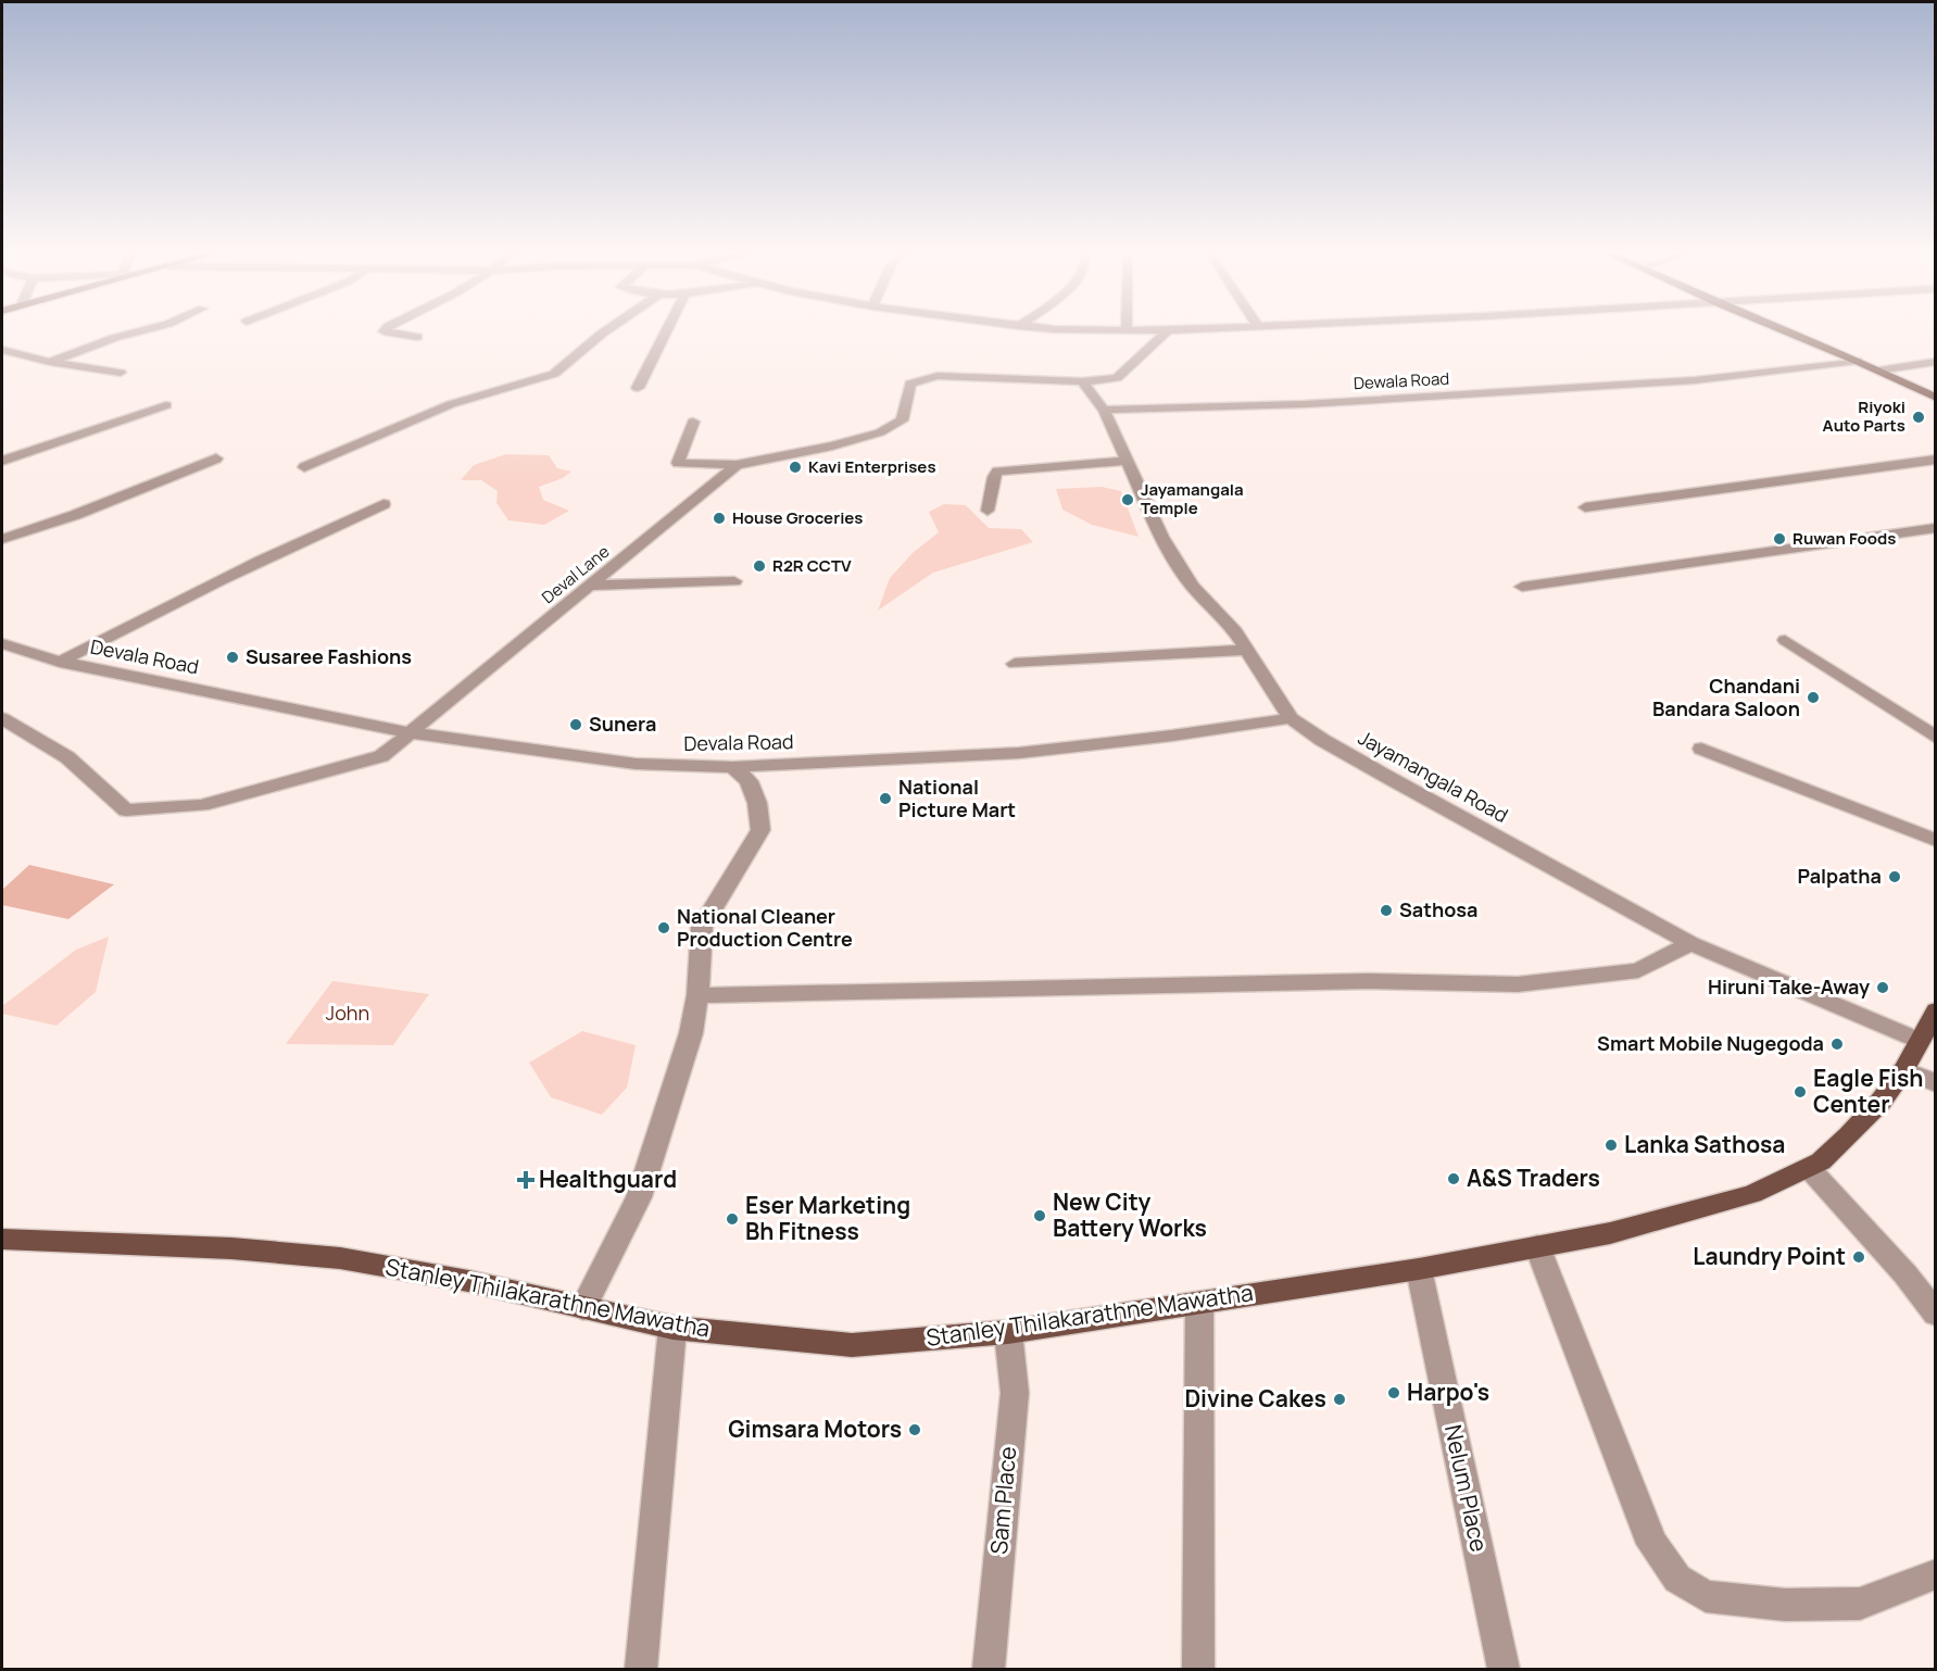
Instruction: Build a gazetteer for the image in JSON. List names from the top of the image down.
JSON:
{
  "streets": {
    "main road": ["Stanley Thilakarathne Mawatha"],
    "street": [
      "Dewala Road",
      "Deval Lane",
      "Devala Road",
      "Jayamangala Road",
      "Nelum Place",
      "Sam Place"
    ]
  },
  "crossings": [
    ["Dewala Road", "Jayamangala Road"],
    ["Deval Lane", "Devala Road"],
    ["Deval Lane", "Jayamangala Road"],
    ["Devala Road", "Jayamangala Road"],
    ["Jayamangala Road", "Stanley Thilakarathne Mawatha"],
    ["Stanley Thilakarathne Mawatha", "Nelum Place"],
    ["Stanley Thilakarathne Mawatha", "Sam Place"]
  ],
  "parks": ["John"],
  "places": {
    "other": [
      "Riyoki Auto Parts",
      "Kavi Enterprises",
      "Jayamangala Temple",
      "House Groceries",
      "Ruwan Foods",
      "R2R CCTV",
      "Susaree Fashions",
      "Chandani Bandara Saloon",
      "Sunera",
      "National Picture Mart",
      "Palpatha",
      "Sathosa",
      "National Cleaner Production Centre",
      "Hiruni Take-Away",
      "Smart Mobile Nugegoda",
      "Eagle Fish Center",
      "Lanka Sathosa",
      "A&S Traders",
      "New City Battery Works",
      "Eser Marketing Bh Fitness",
      "Laundry Point",
      "Harpo's",
      "Divine Cakes",
      "Gimsara Motors"
    ],
    "health": ["Healthguard"]
  }
}
